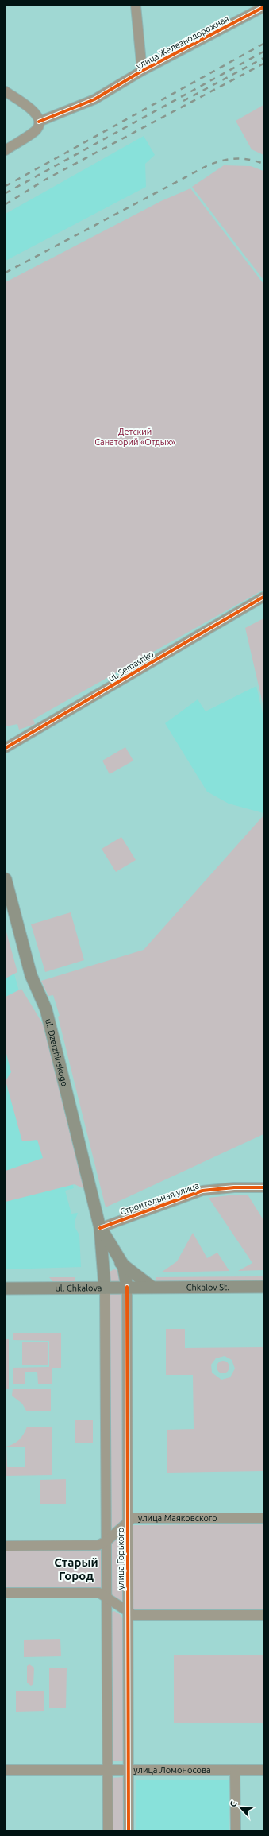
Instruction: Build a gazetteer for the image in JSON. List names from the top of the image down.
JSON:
{
  "streets": {
    "main road": ["ul. Dzerzhinskogo", "Chkalov St.", "ul. Chkalova"],
    "street": [
      "улица Железнодорожная",
      "ul. Semashko",
      "Строительная улица",
      "улица Маяковского",
      "улица Горького",
      "улица Ломоносова"
    ]
  },
  "crossings": [
    ["ul. Dzerzhinskogo", "Строительная улица"],
    ["ul. Dzerzhinskogo", "Chkalov St."],
    ["ul. Dzerzhinskogo", "ul. Chkalova"],
    ["ul. Dzerzhinskogo", "улица Горького"],
    ["Chkalov St.", "ul. Chkalova"],
    ["ul. Chkalova", "улица Горького"],
    ["улица Маяковского", "улица Горького"],
    ["улица Горького", "улица Ломоносова"]
  ],
  "districts": ["Старый Город"],
  "parks": ["Детский Санаторий «Отдых»"],
  "north": "top left"
}
